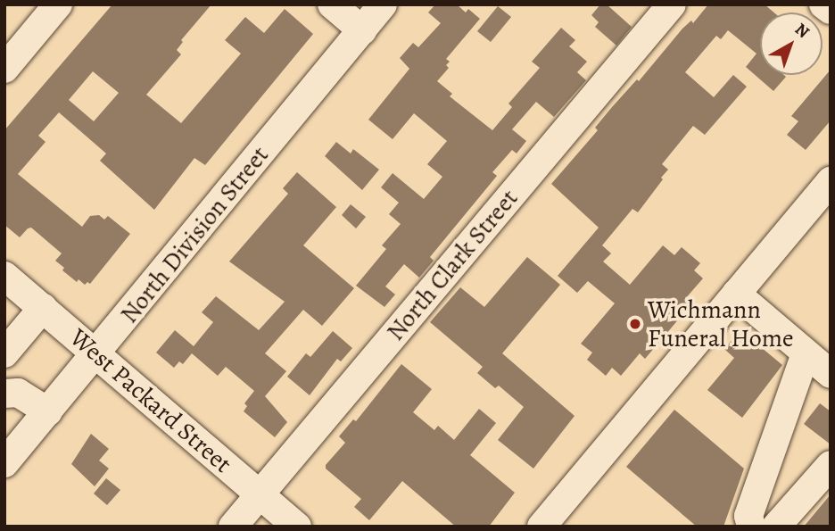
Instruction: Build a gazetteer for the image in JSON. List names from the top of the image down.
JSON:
{
  "streets": {
    "street": ["North Division Street", "North Clark Street", "West Packard Street"]
  },
  "crossings": [
    ["North Division Street", "West Packard Street"],
    ["North Clark Street", "West Packard Street"]
  ],
  "places": ["Wichmann Funeral Home"],
  "north": "top right"
}
